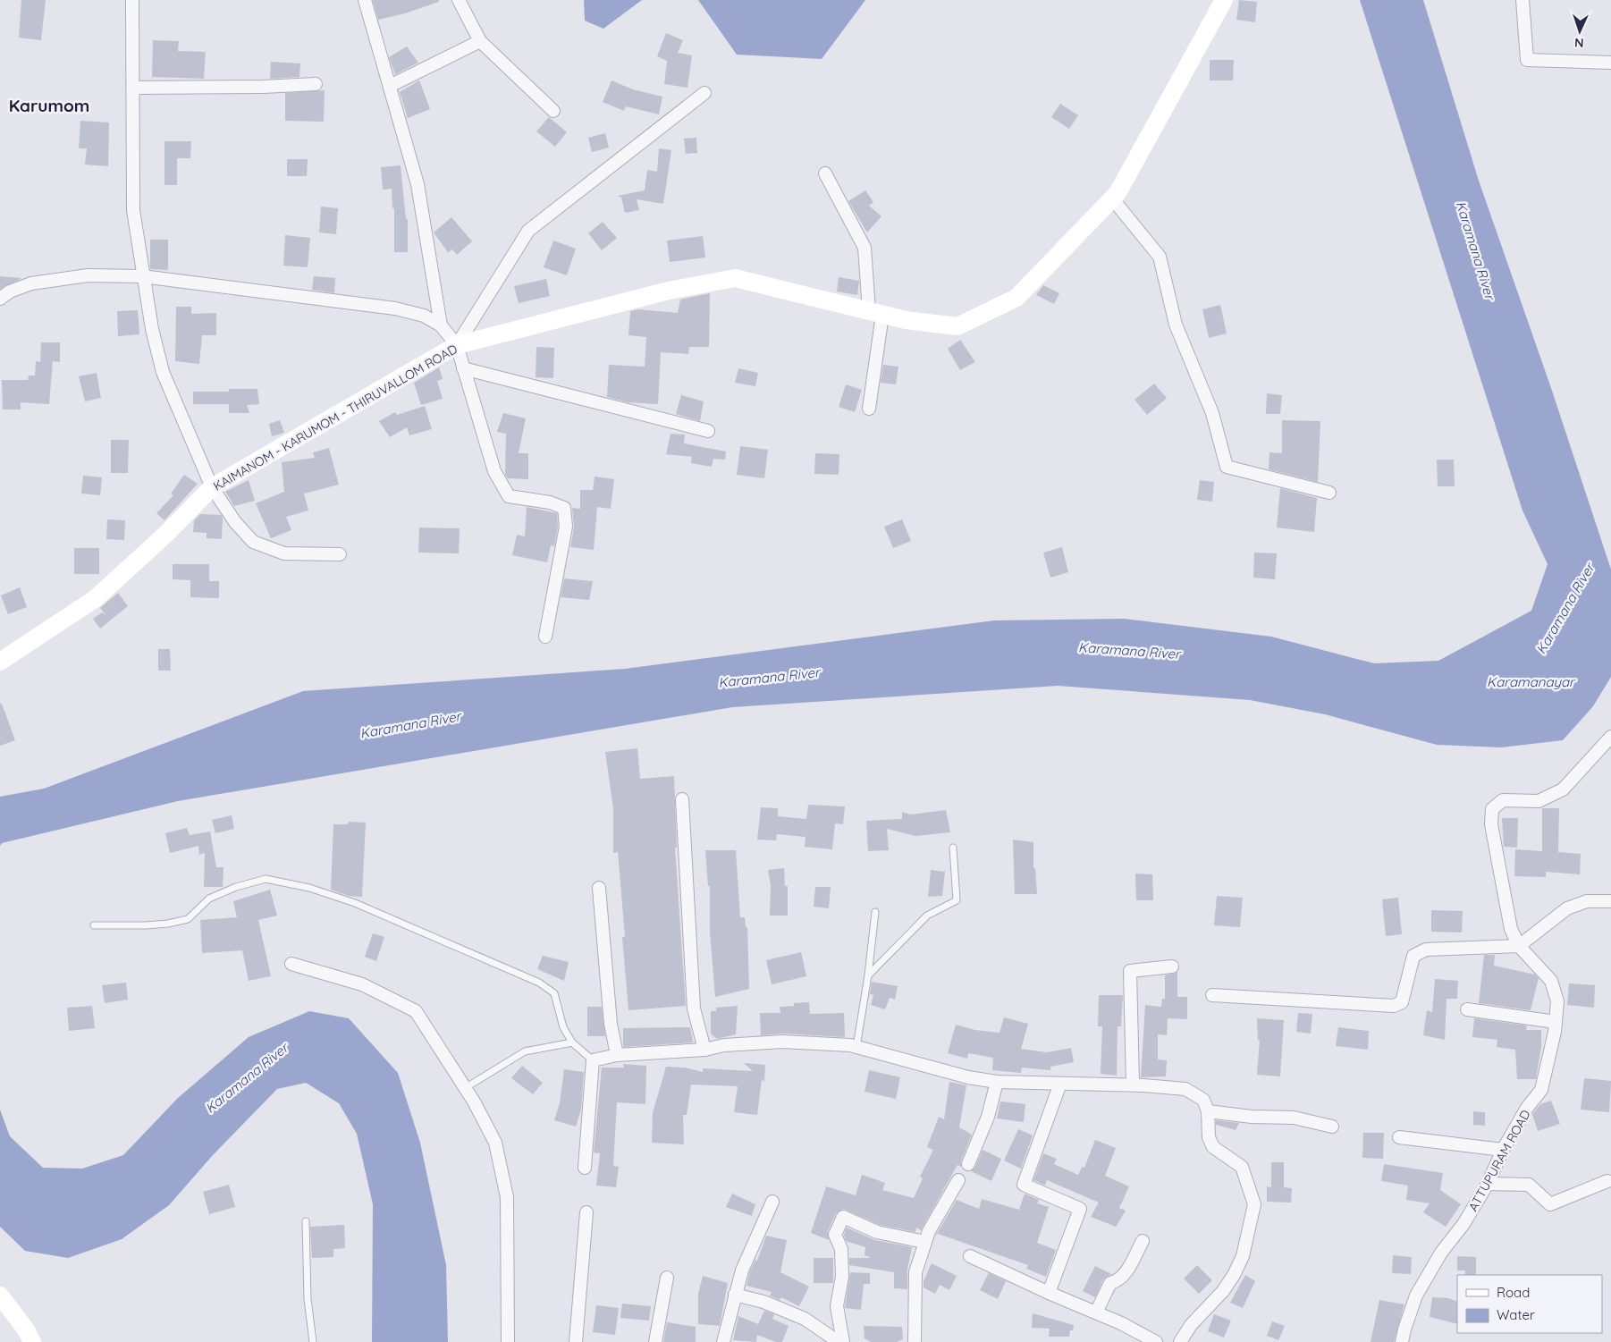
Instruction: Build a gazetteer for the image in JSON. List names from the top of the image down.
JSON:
{
  "streets": {
    "main road": ["KAIMANOM - KARUMOM - THIRUVALLOM ROAD"],
    "street": ["ATTUPURAM ROAD"]
  },
  "districts": ["Karumom"],
  "water": ["Karamana River", "Karamanayar"],
  "legend": ["Road", "Water"],
  "north": "bottom"
}
